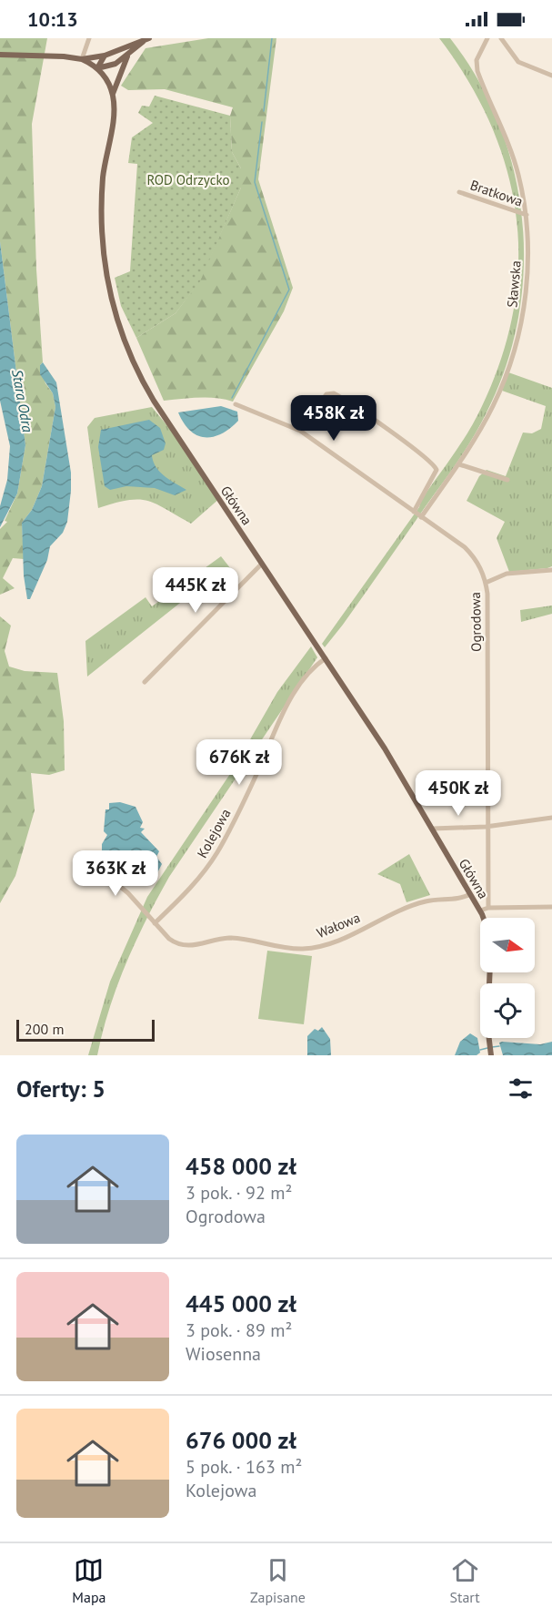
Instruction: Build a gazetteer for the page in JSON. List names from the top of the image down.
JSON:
{
  "streets": {
    "main road": ["Główna"],
    "street": [
      "Bratkowa",
      "Sławska",
      "Ogrodowa",
      "Kolejowa",
      "Wałowa"
    ]
  },
  "crossings": [
    ["Bratkowa", "Sławska"],
    ["Sławska", "Ogrodowa"],
    ["Główna", "Kolejowa"],
    ["Główna", "Wałowa"],
    ["Kolejowa", "Wałowa"]
  ],
  "water": ["Stara Odra"],
  "parks": ["ROD Odrzycko"],
  "scale_bar": "200 m",
  "north": "right",
  "page": {
    "status": "10:13",
    "price": [
      "458K zł",
      "445K zł",
      "676K zł",
      "450K zł",
      "363K zł"
    ],
    "scale": "200 m",
    "heading": "Oferty: 5",
    "list": [
      {
        "name": "458 000 zł",
        "note": "3 pok. · 92 m² · Ogrodowa"
      },
      {
        "name": "445 000 zł",
        "note": "3 pok. · 89 m² · Wiosenna"
      },
      {
        "name": "676 000 zł",
        "note": "5 pok. · 163 m² · Kolejowa"
      }
    ],
    "tabs": ["Mapa", "Zapisane", "Start"]
  }
}
